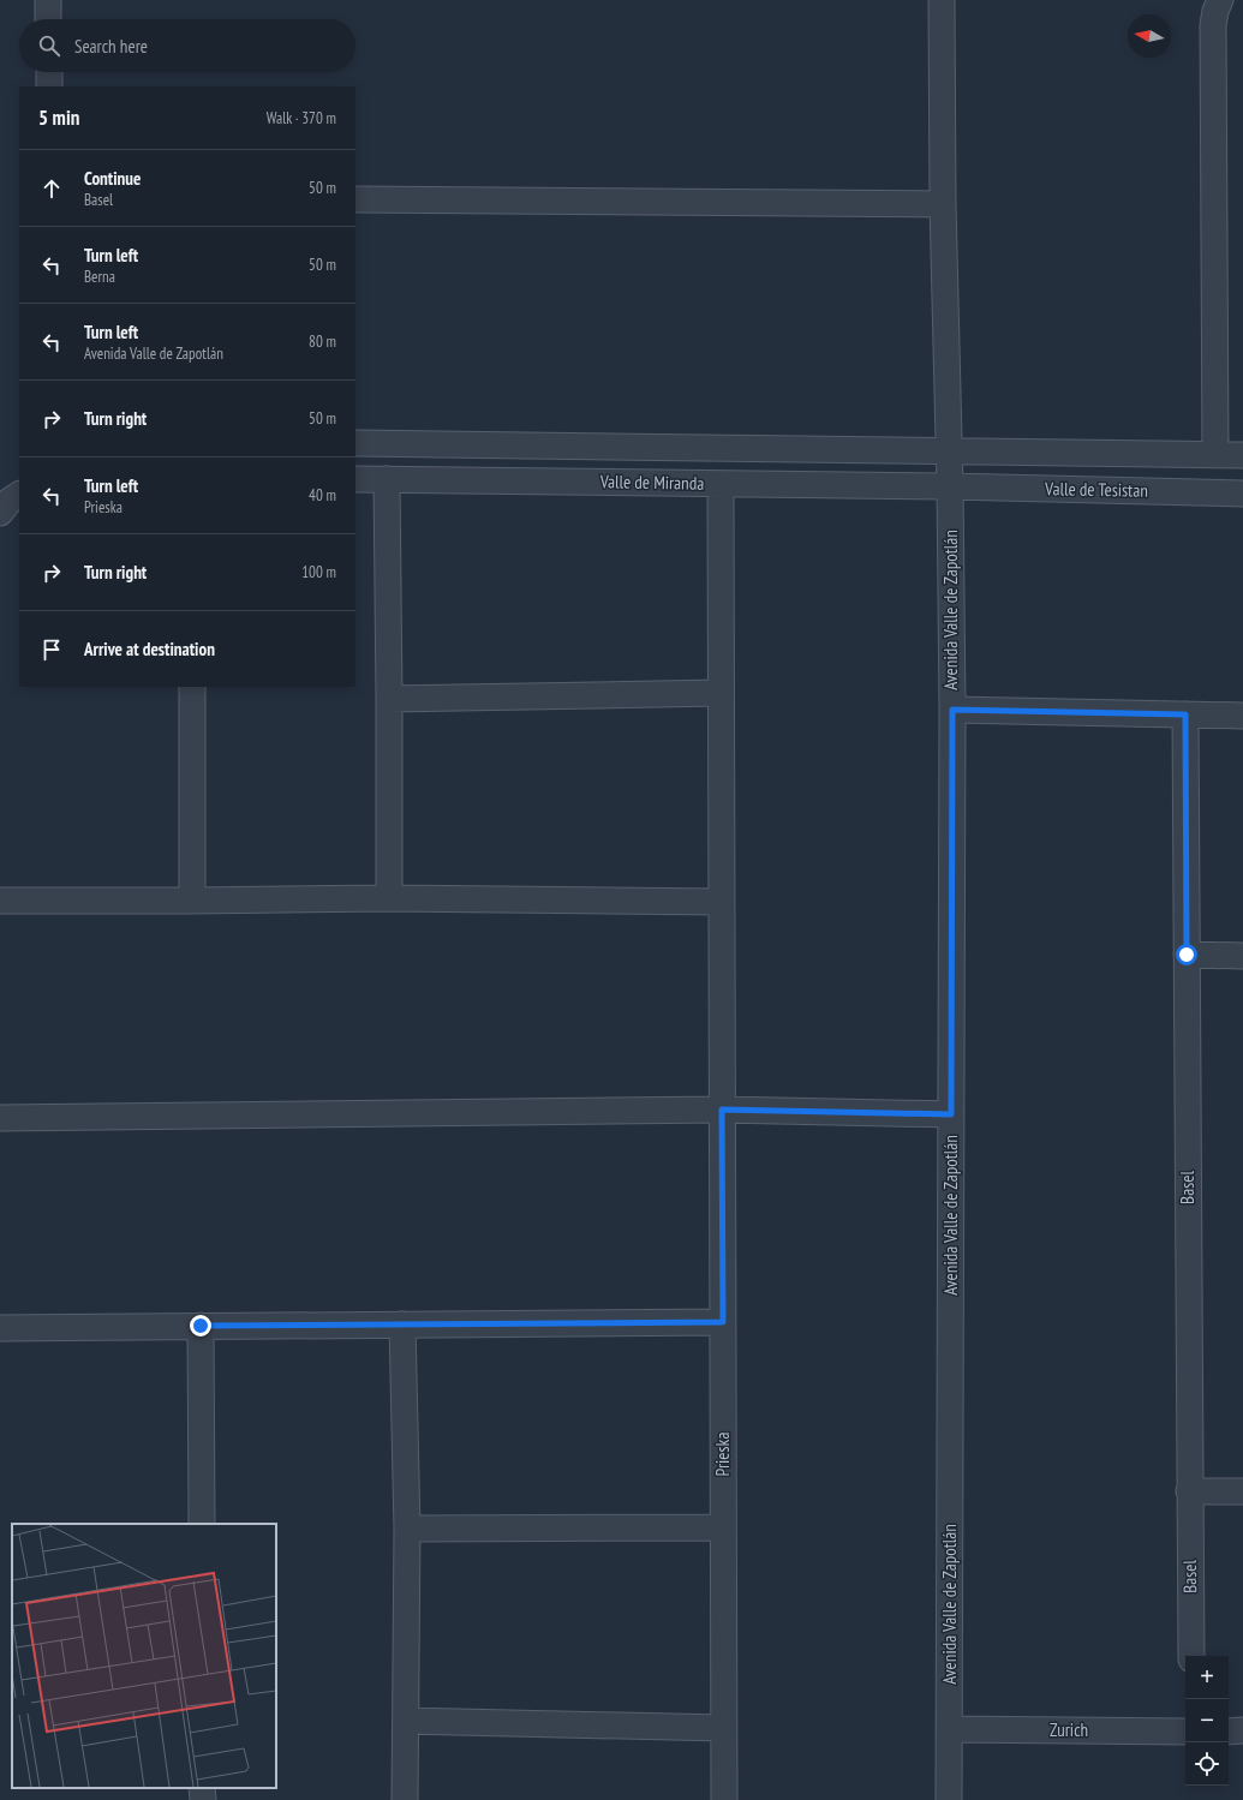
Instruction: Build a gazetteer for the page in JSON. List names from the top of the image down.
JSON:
{
  "streets": {
    "street": [
      "Valle de Miranda",
      "Valle de Tesistan",
      "Avenida Valle de Zapotlán",
      "Basel",
      "Prieska",
      "Zurich"
    ]
  },
  "crossings": [
    ["Valle de Miranda", "Valle de Tesistan"],
    ["Valle de Miranda", "Avenida Valle de Zapotlán"],
    ["Valle de Miranda", "Prieska"],
    ["Valle de Tesistan", "Avenida Valle de Zapotlán"],
    ["Avenida Valle de Zapotlán", "Zurich"]
  ],
  "north": "left",
  "page": {
    "search": "Search here",
    "heading": ["5 min", "Walk · 370 m"],
    "list": [
      ["Continue", "Basel", "50 m"],
      ["Turn left", "Berna", "50 m"],
      ["Turn left", "Avenida Valle de Zapotlán", "80 m"],
      ["Turn right", "50 m"],
      ["Turn left", "Prieska", "40 m"],
      ["Turn right", "100 m"],
      "Arrive at destination"
    ],
    "map_buttons": ["+", "−"]
  }
}
